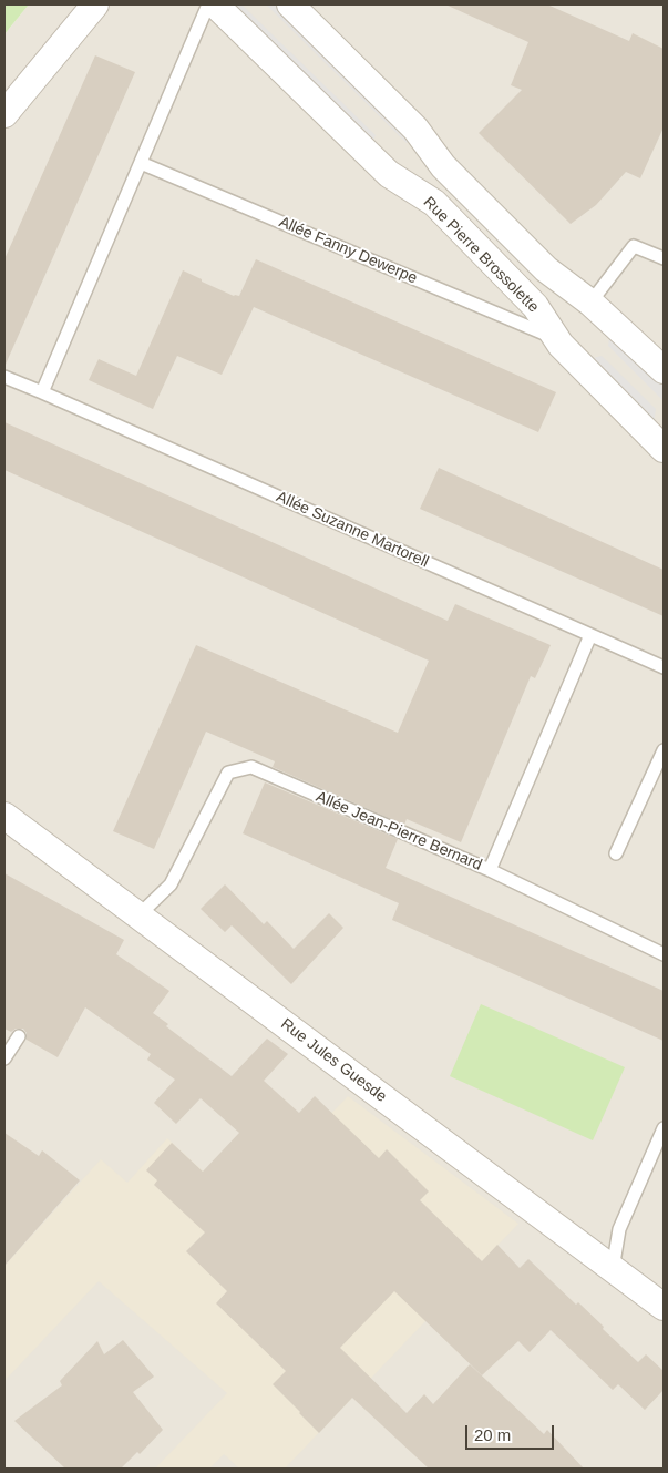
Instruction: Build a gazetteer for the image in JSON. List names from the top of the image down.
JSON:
{
  "streets": {
    "street": ["Rue Pierre Brossolette", "Rue Jules Guesde"],
    "lane": ["Allée Fanny Dewerpe", "Allée Suzanne Martorell", "Allée Jean-Pierre Bernard"]
  },
  "crossings": [
    ["Allée Fanny Dewerpe", "Rue Pierre Brossolette"],
    ["Allée Suzanne Martorell", "Allée Jean-Pierre Bernard"],
    ["Allée Jean-Pierre Bernard", "Rue Jules Guesde"]
  ],
  "scale_bar": "20 m"
}
